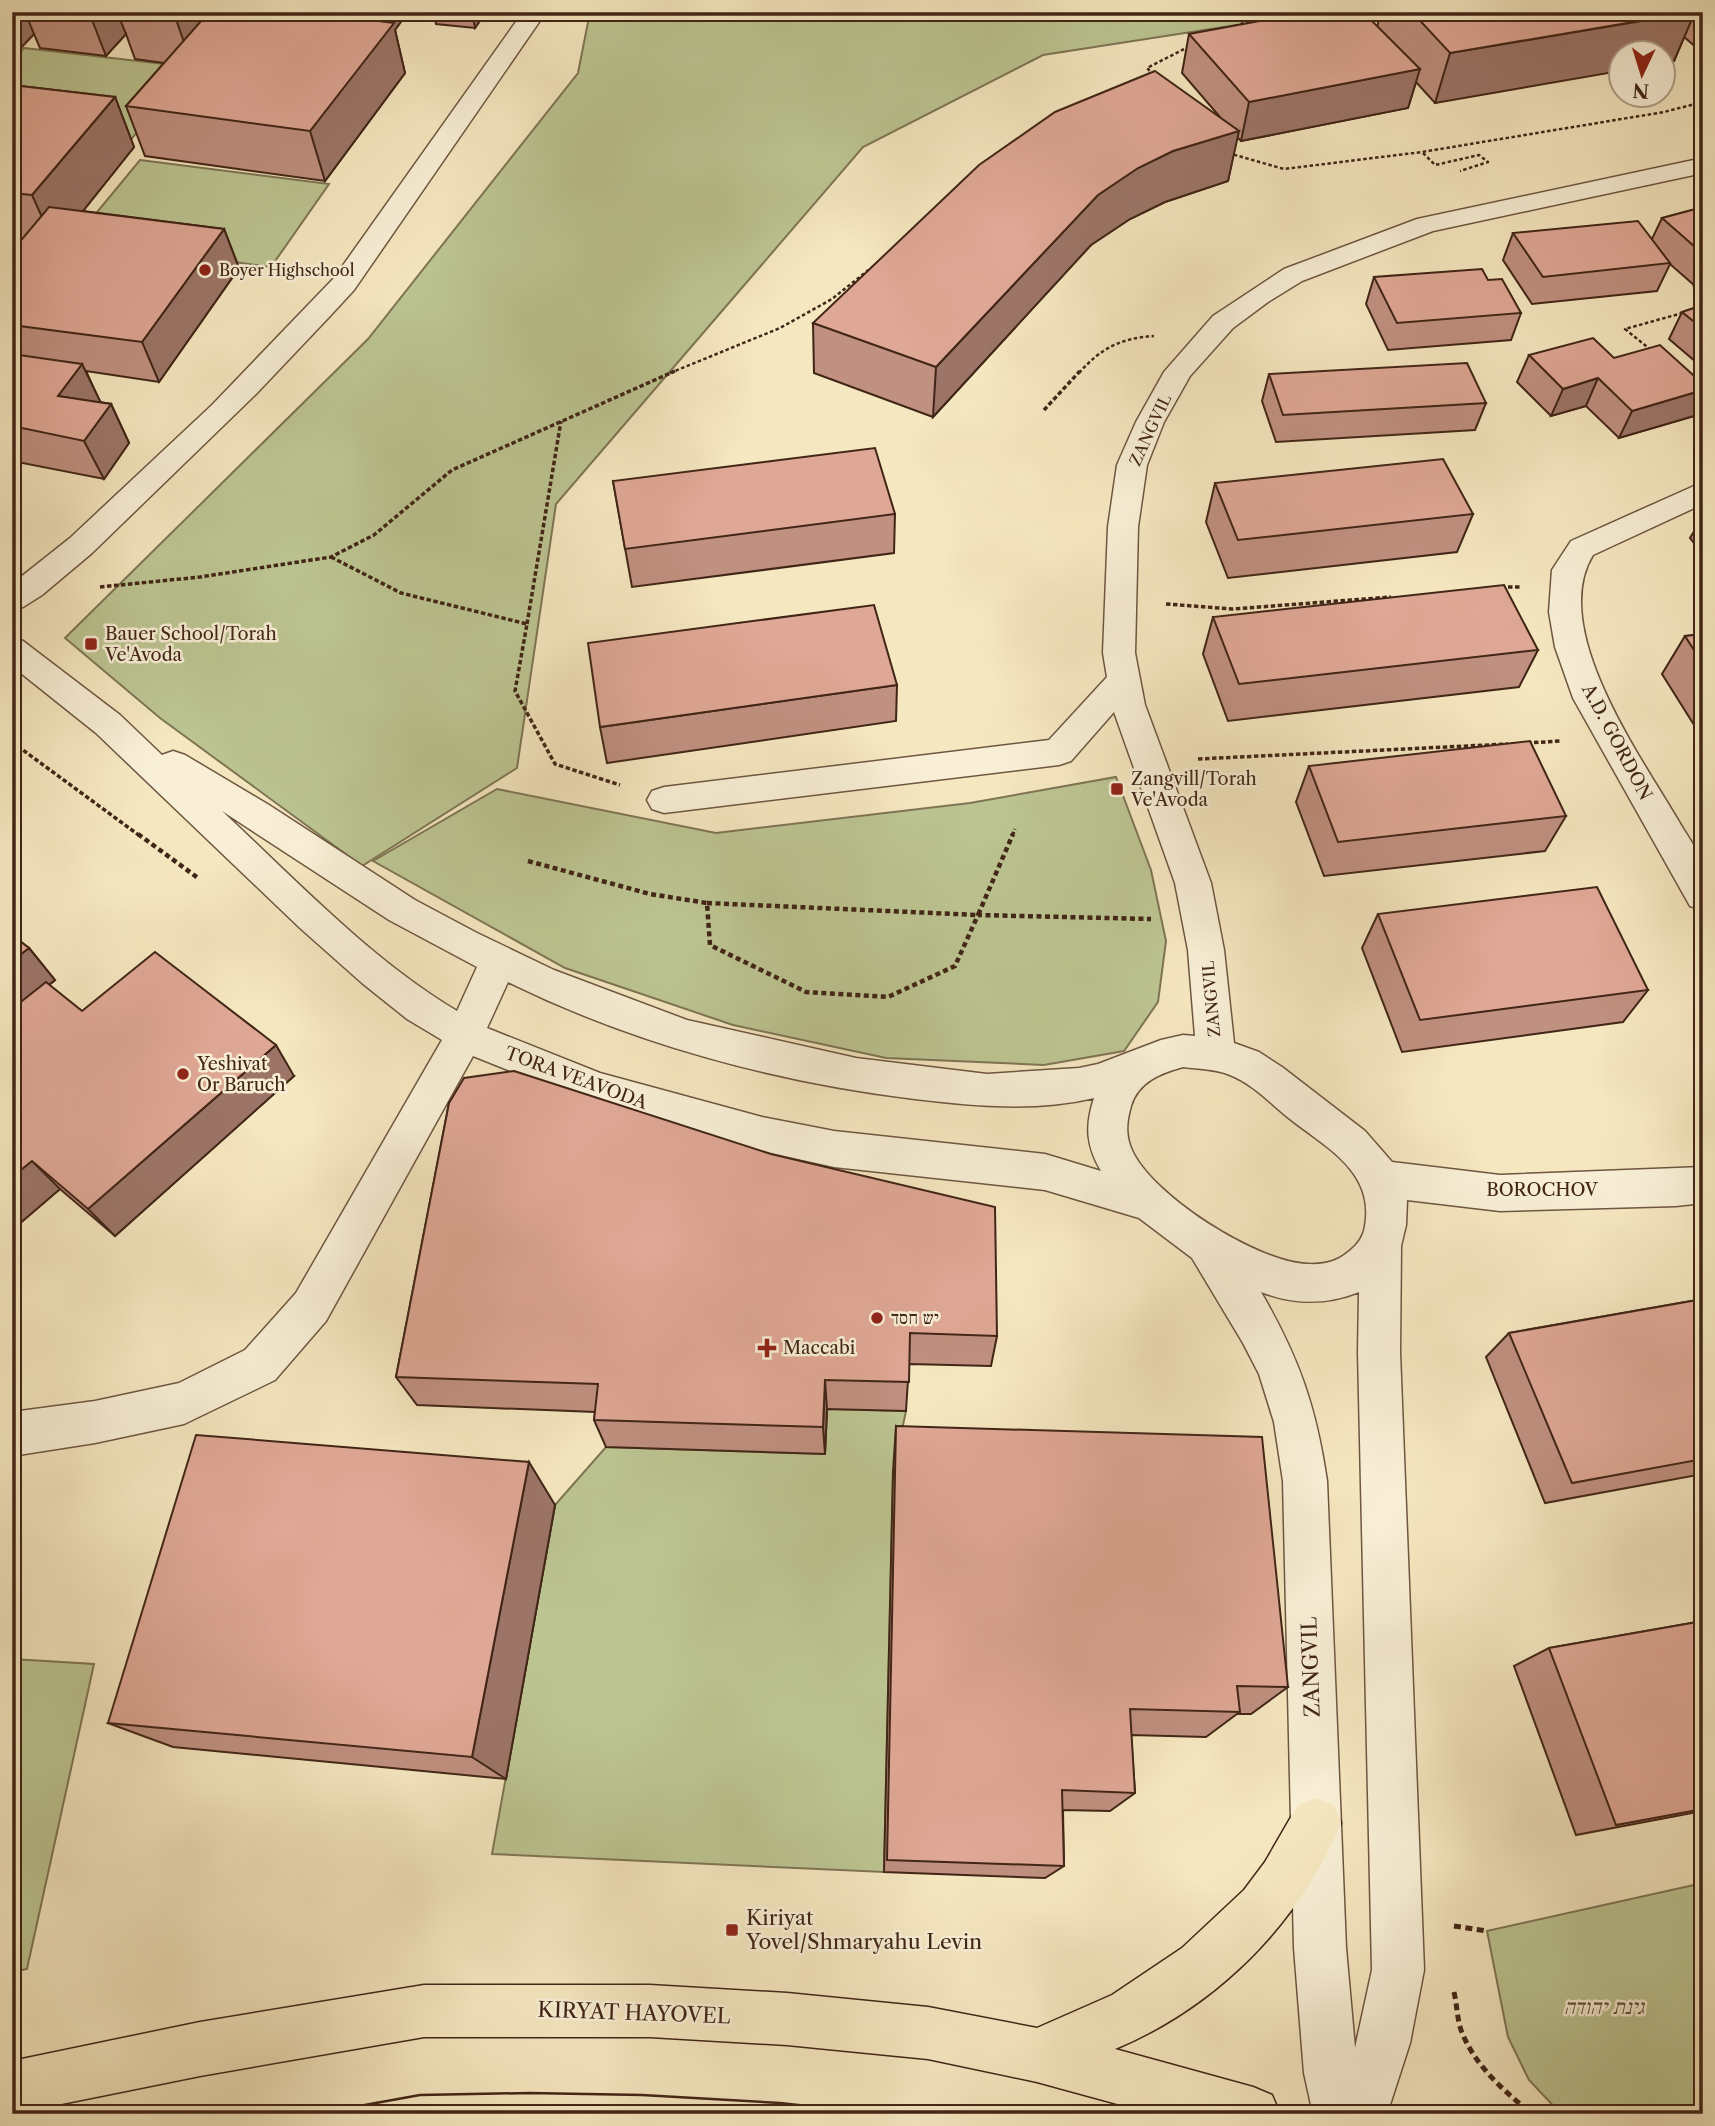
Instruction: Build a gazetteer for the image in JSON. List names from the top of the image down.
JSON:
{
  "streets": {
    "main road": ["KIRYAT HAYOVEL"],
    "street": [
      "ZANGVIL",
      "A.D. GORDON",
      "TORA VEAVODA",
      "BOROCHOV"
    ]
  },
  "crossings": [
    ["ZANGVIL", "TORA VEAVODA"],
    ["TORA VEAVODA", "BOROCHOV"]
  ],
  "parks": ["גינת יהודה"],
  "places": {
    "other": ["Boyer Highschool", "Yeshivat Or Baruch", "יש חסד"],
    "transit": ["Bauer School/Torah Ve'Avoda", "Zangvill/Torah Ve'Avoda", "Kiriyat Yovel/Shmaryahu Levin"],
    "health": ["Maccabi"]
  },
  "north": "bottom"
}
